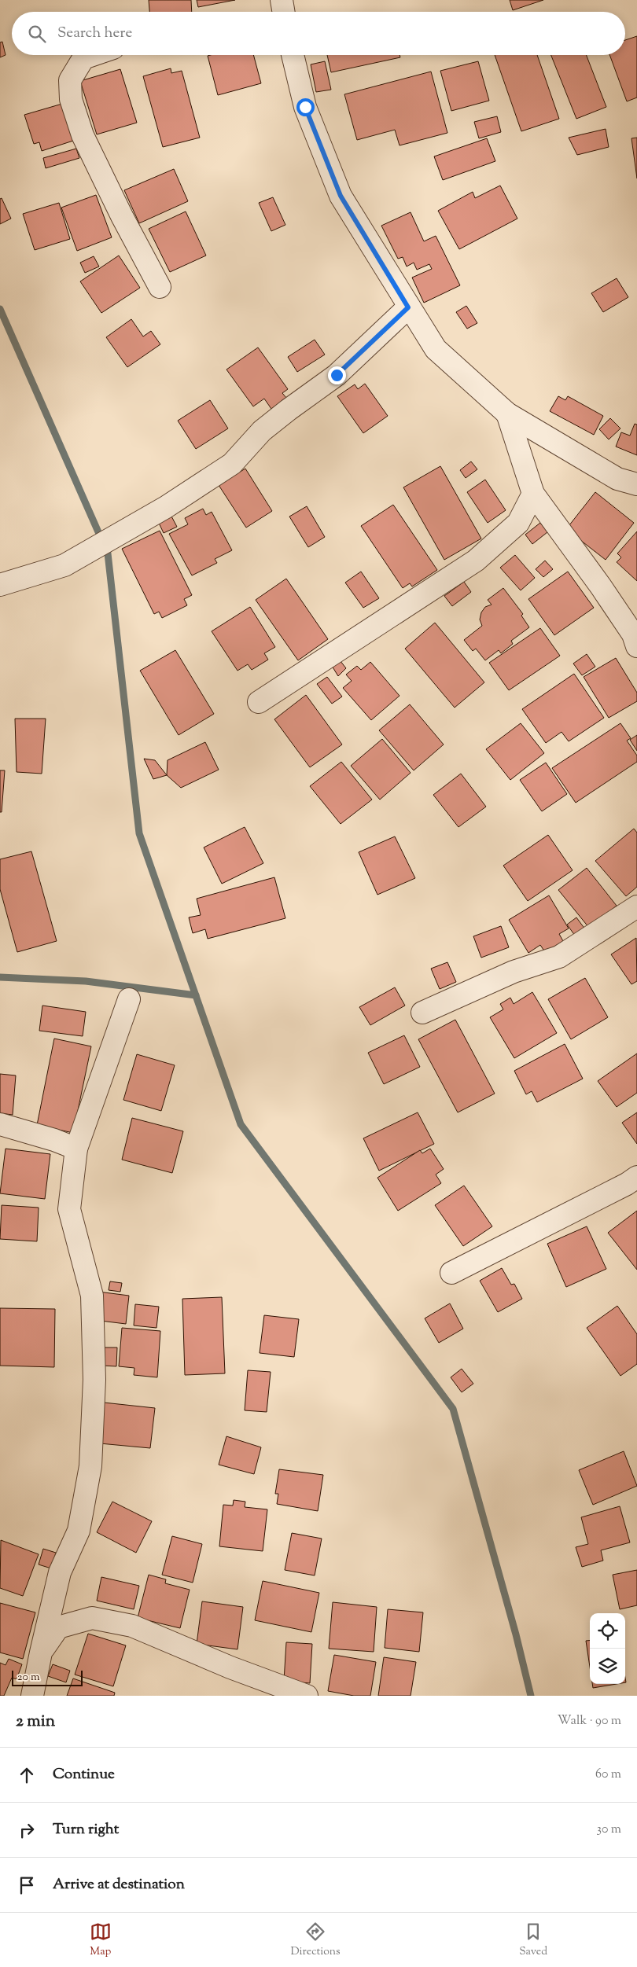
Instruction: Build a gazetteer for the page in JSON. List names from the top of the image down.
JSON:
{
  "scale_bar": "20 m",
  "page": {
    "search": "Search here",
    "scale": "20 m",
    "heading": ["2 min", "Walk · 90 m"],
    "list": [
      ["Continue", "60 m"],
      ["Turn right", "30 m"],
      "Arrive at destination"
    ],
    "nav": ["Map", "Directions", "Saved"]
  }
}
